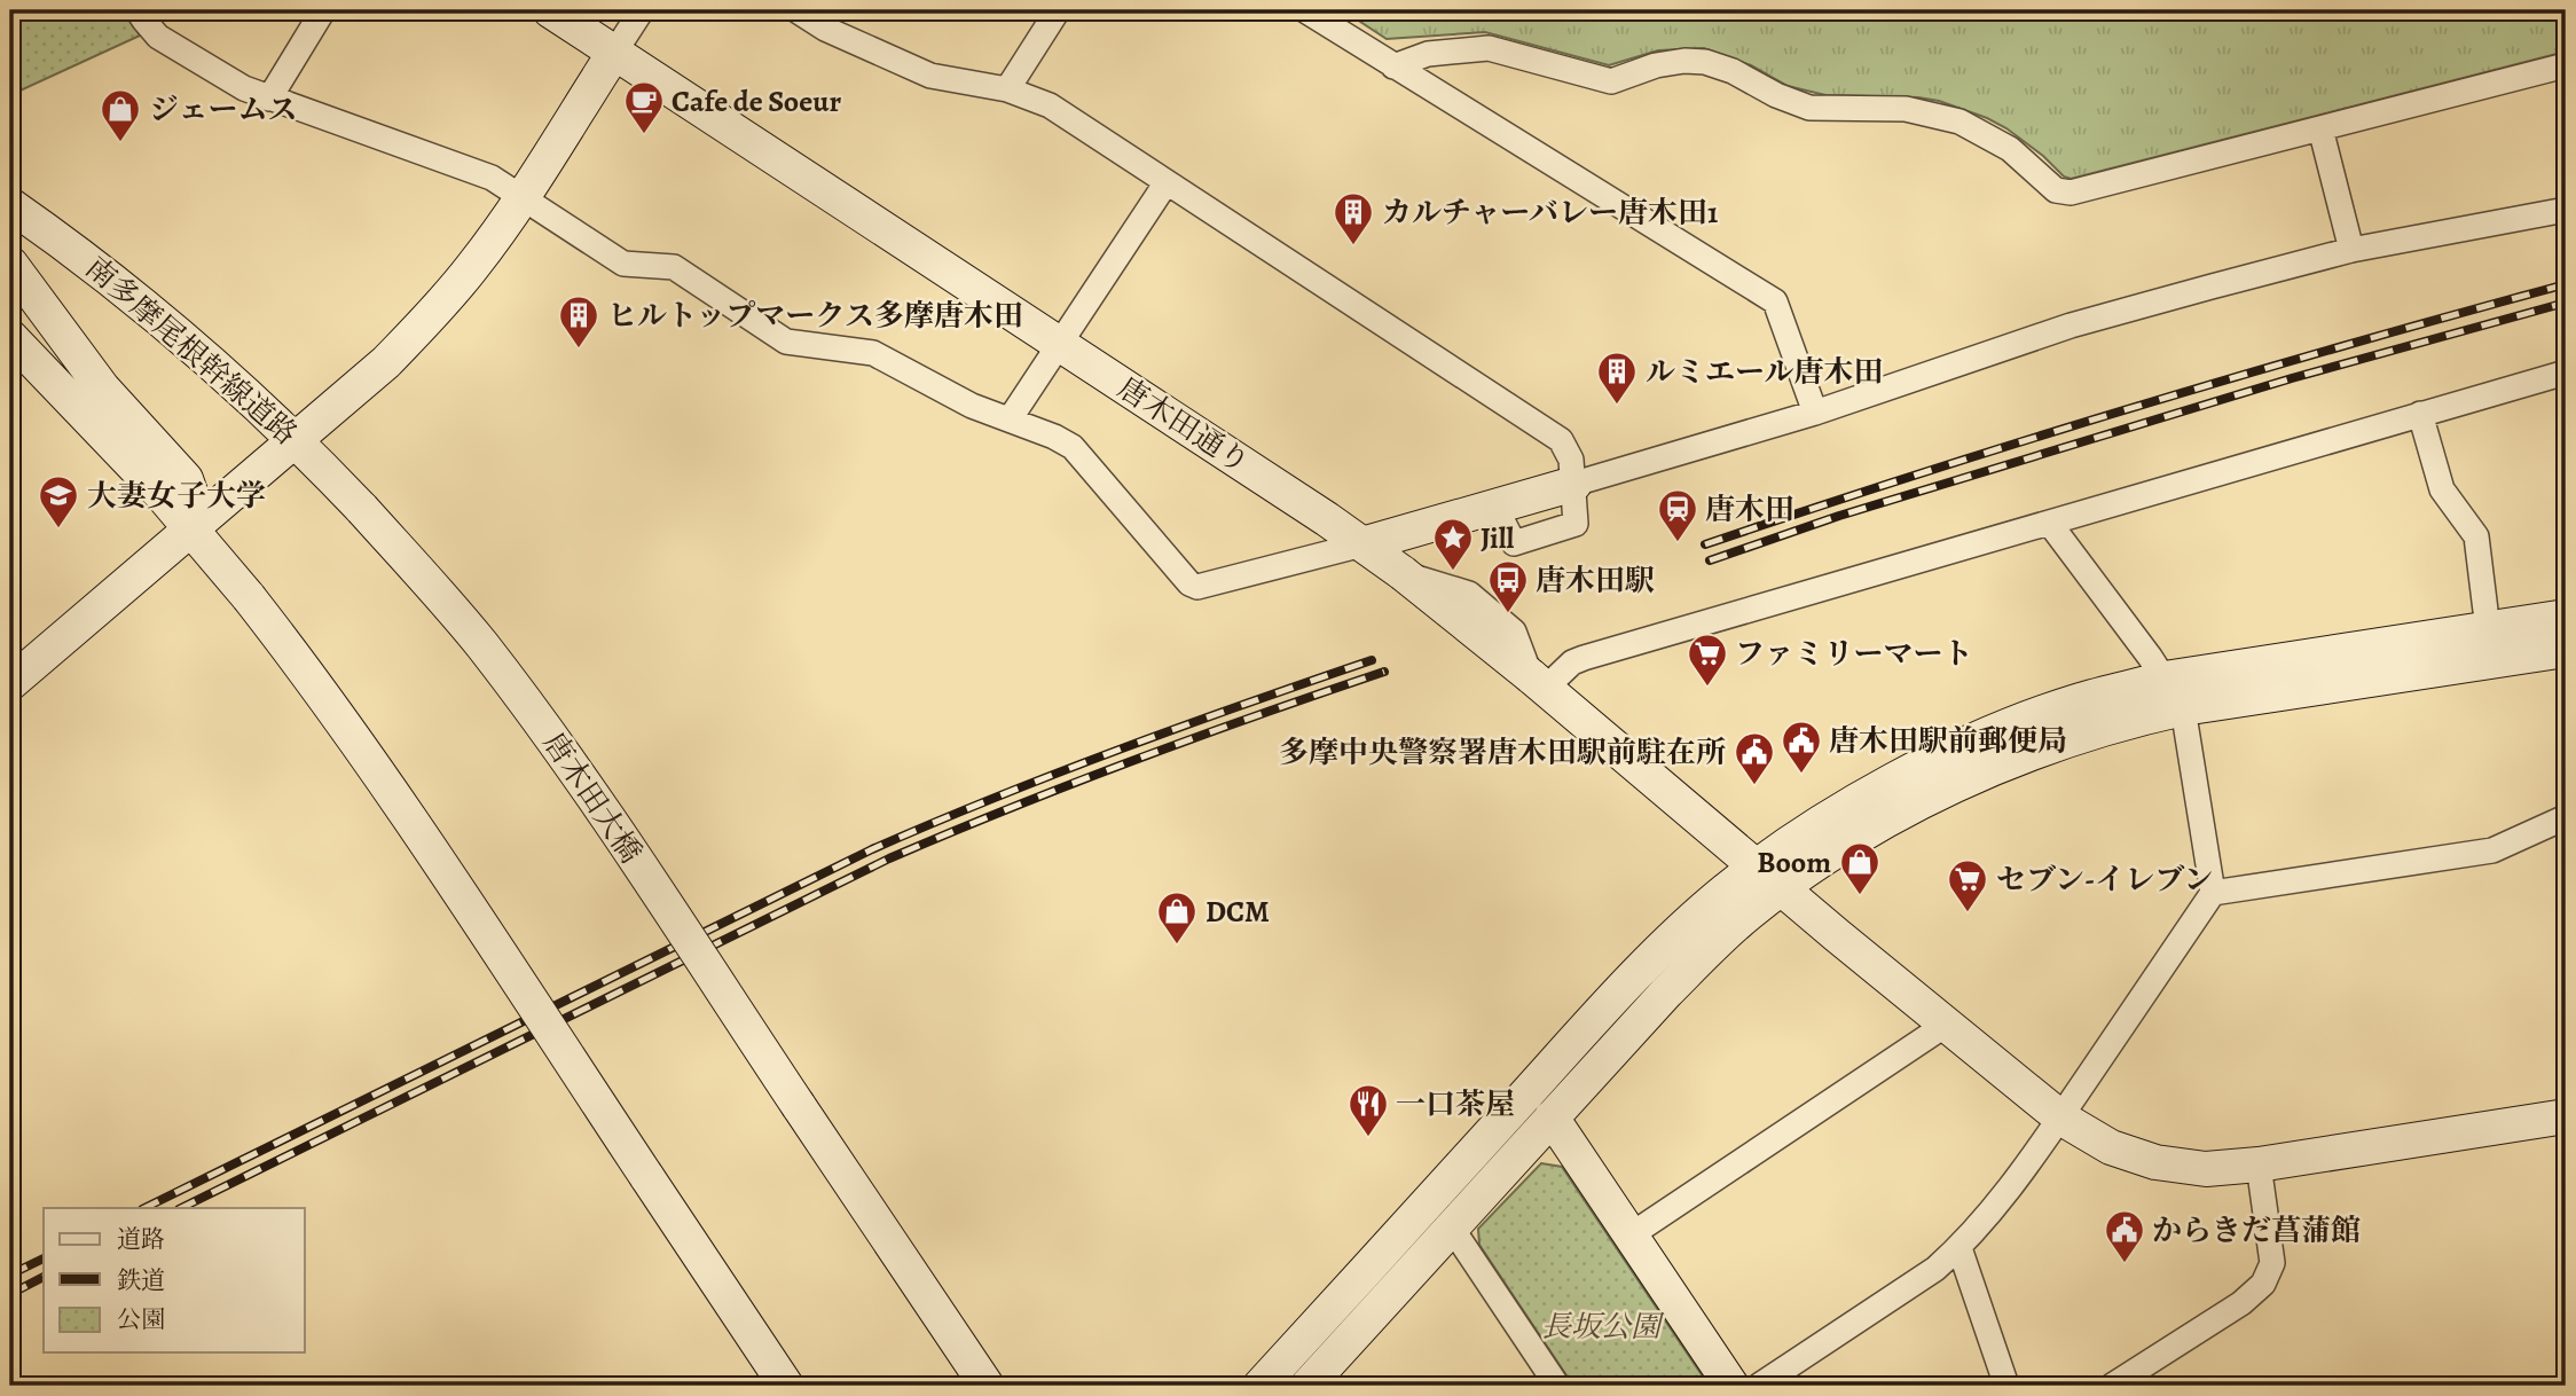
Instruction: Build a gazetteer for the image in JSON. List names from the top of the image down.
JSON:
{
  "streets": {
    "main road": ["南多摩尾根幹線道路", "唐木田通り", "唐木田大橋"]
  },
  "crossings": [
    ["南多摩尾根幹線道路", "唐木田大橋"]
  ],
  "parks": ["長坂公園"],
  "places": {
    "cafe": ["Cafe de Soeur"],
    "shop": ["ジェームス", "Boom", "DCM"],
    "building": ["カルチャーバレー唐木田1", "ヒルトップマークス多摩唐木田", "ルミエール唐木田"],
    "school or university": ["大妻女子大学"],
    "station": ["唐木田"],
    "place": ["Jill"],
    "bus stop": ["唐木田駅"],
    "supermarket": ["ファミリーマート", "セブン-イレブン"],
    "public building": ["唐木田駅前郵便局", "多摩中央警察署唐木田駅前駐在所", "からきだ菖蒲館"],
    "restaurant": ["一口茶屋"]
  },
  "legend": ["道路", "鉄道", "公園"]
}
